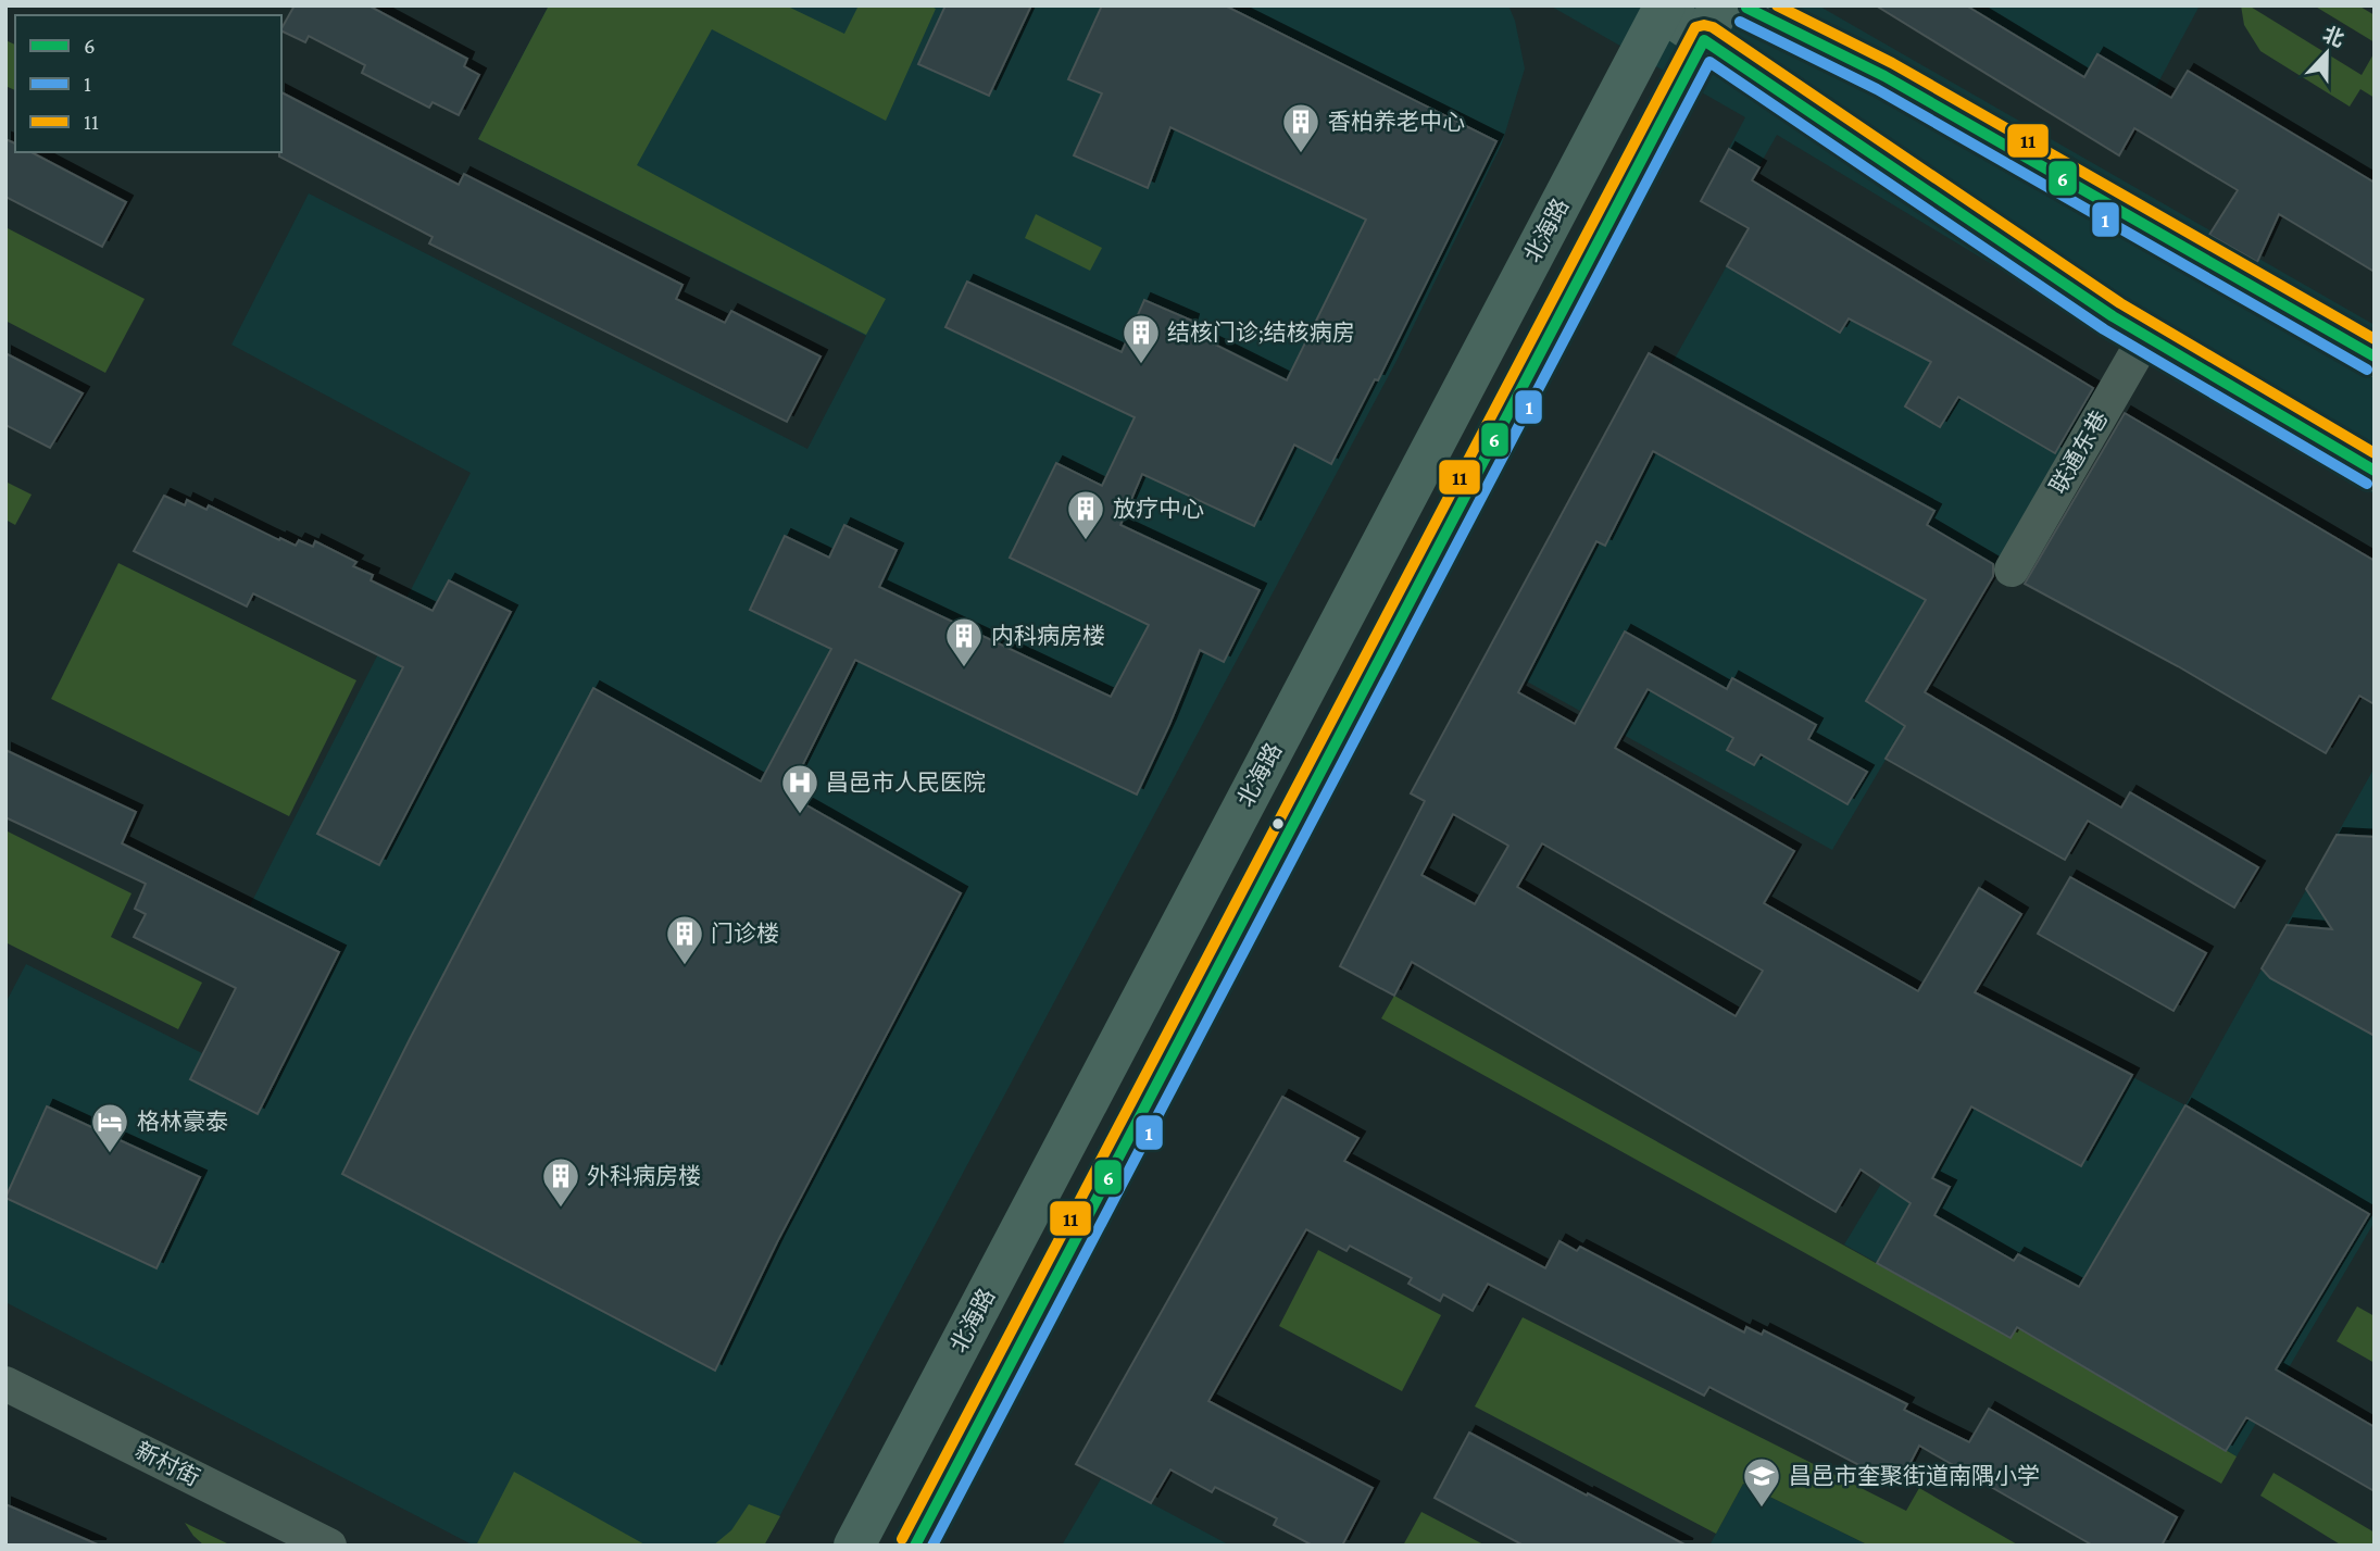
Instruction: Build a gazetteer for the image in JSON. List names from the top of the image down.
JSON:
{
  "streets": {
    "main road": ["北海路"],
    "street": ["联通东巷", "新村街"]
  },
  "places": {
    "building": [
      "香柏养老中心",
      "结核门诊;结核病房",
      "放疗中心",
      "内科病房楼",
      "门诊楼",
      "外科病房楼"
    ],
    "hospital": ["昌邑市人民医院"],
    "hotel": ["格林豪泰"],
    "school or university": ["昌邑市奎聚街道南隅小学"]
  },
  "lines": ["transit line 11", "transit line 6", "transit line 1"],
  "legend": ["6", "1", "11"],
  "north": "top"
}
